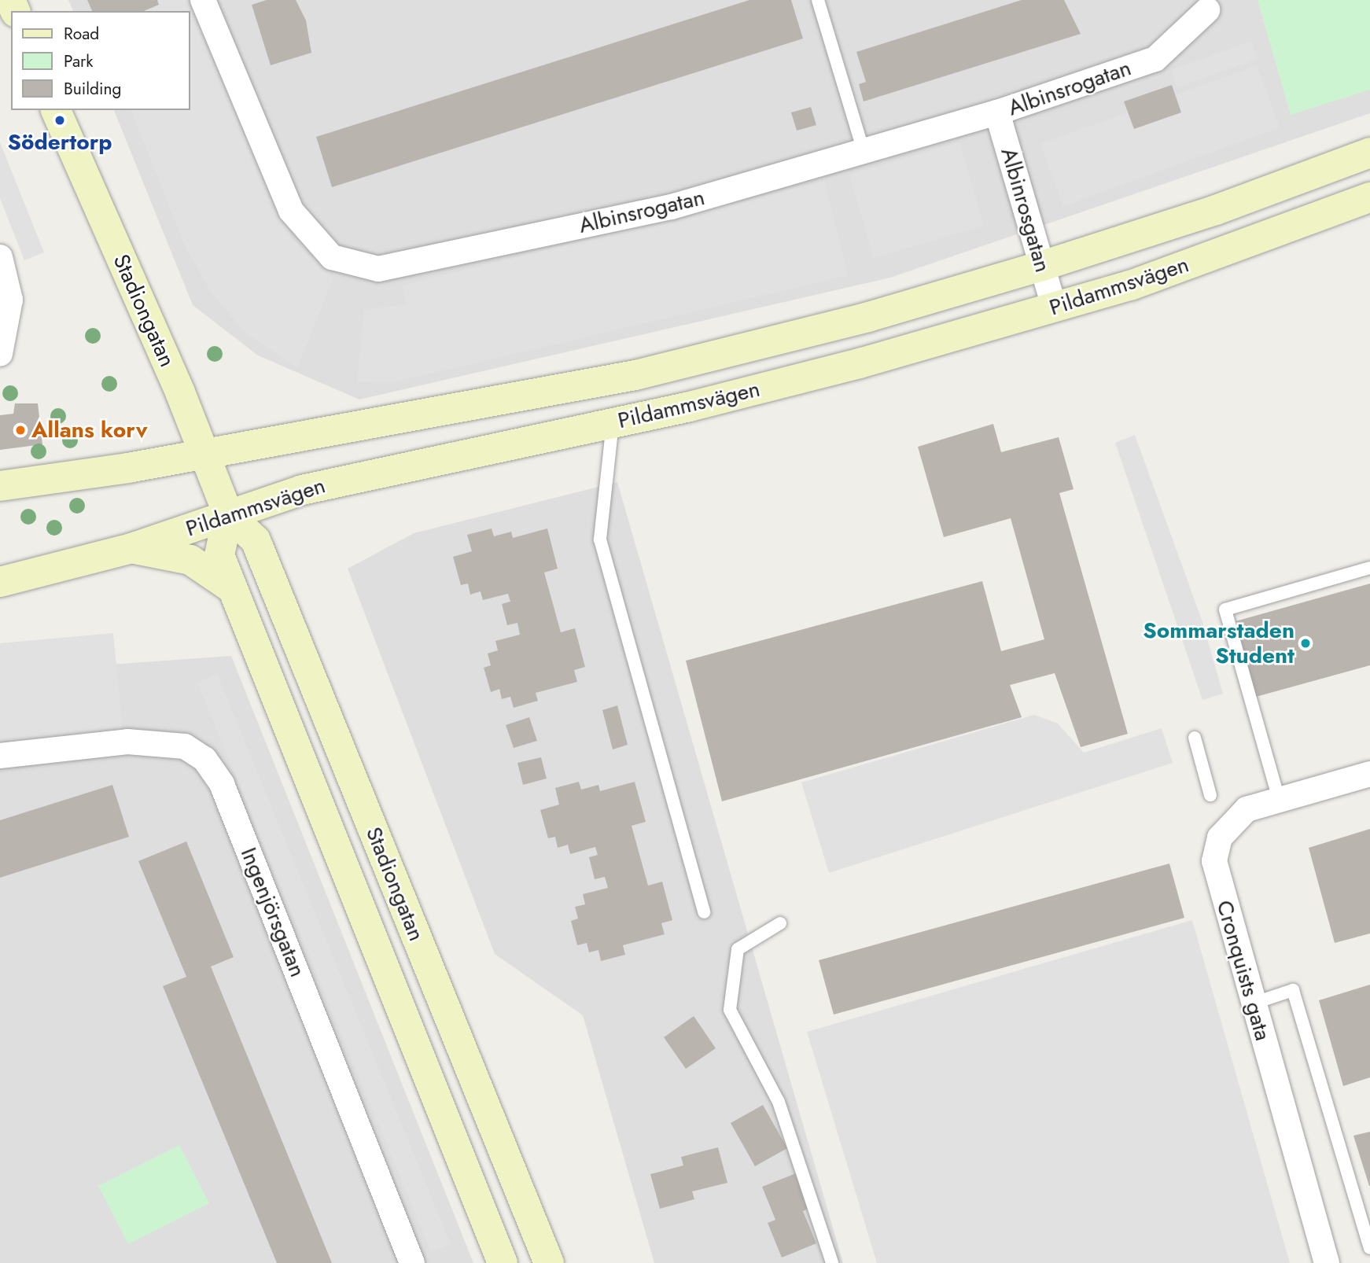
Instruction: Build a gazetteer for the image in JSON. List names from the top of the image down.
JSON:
{
  "streets": {
    "main road": ["Pildammsvägen", "Stadiongatan"],
    "street": [
      "Albinsrogatan",
      "Albinrosgatan",
      "Ingenjörsgatan",
      "Cronquists gata"
    ]
  },
  "crossings": [
    ["Albinsrogatan", "Albinrosgatan"],
    ["Albinrosgatan", "Pildammsvägen"],
    ["Pildammsvägen", "Stadiongatan"]
  ],
  "places": ["Södertorp", "Allans korv", "Sommarstaden Student"],
  "legend": ["Road", "Park", "Building"]
}
